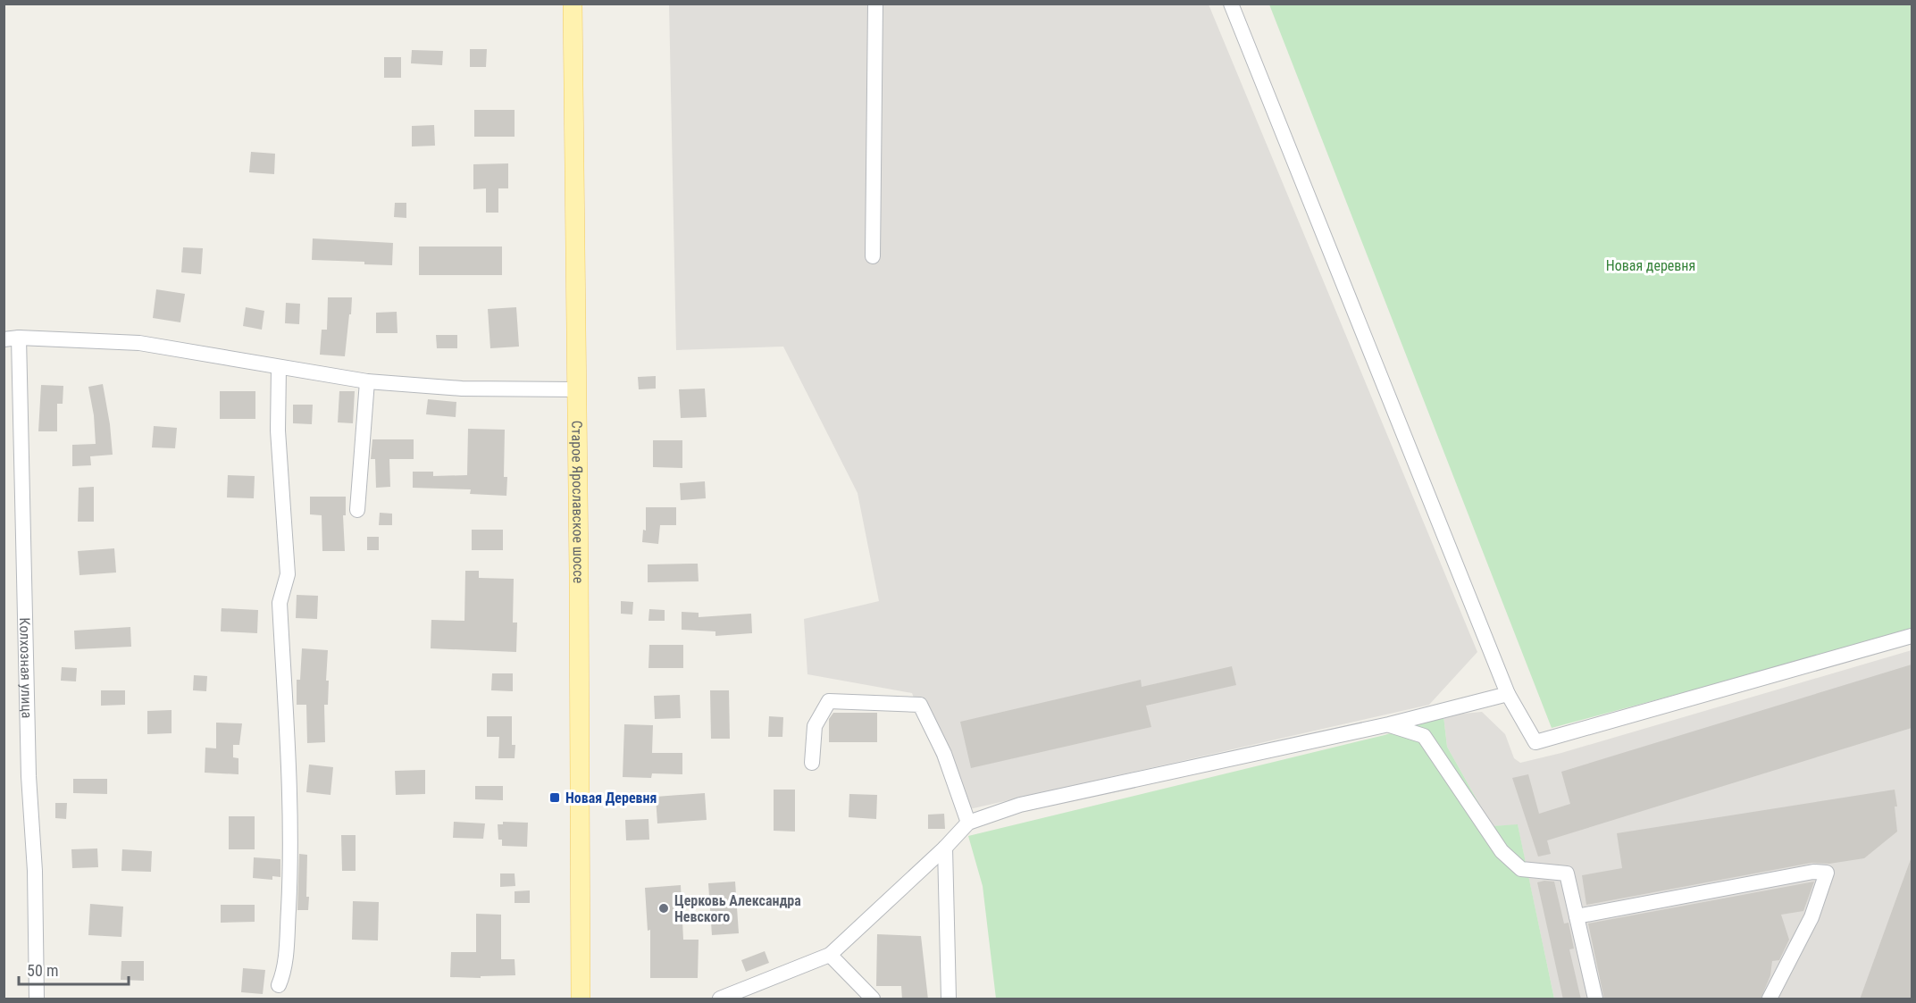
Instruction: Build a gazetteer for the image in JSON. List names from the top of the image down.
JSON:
{
  "streets": {
    "main road": ["Старое Ярославское шоссе"],
    "street": ["Колхозная улица"]
  },
  "parks": ["Новая деревня"],
  "places": {
    "transit": ["Новая Деревня"],
    "other": ["Церковь Александра Невского"]
  },
  "scale_bar": "50 m"
}
